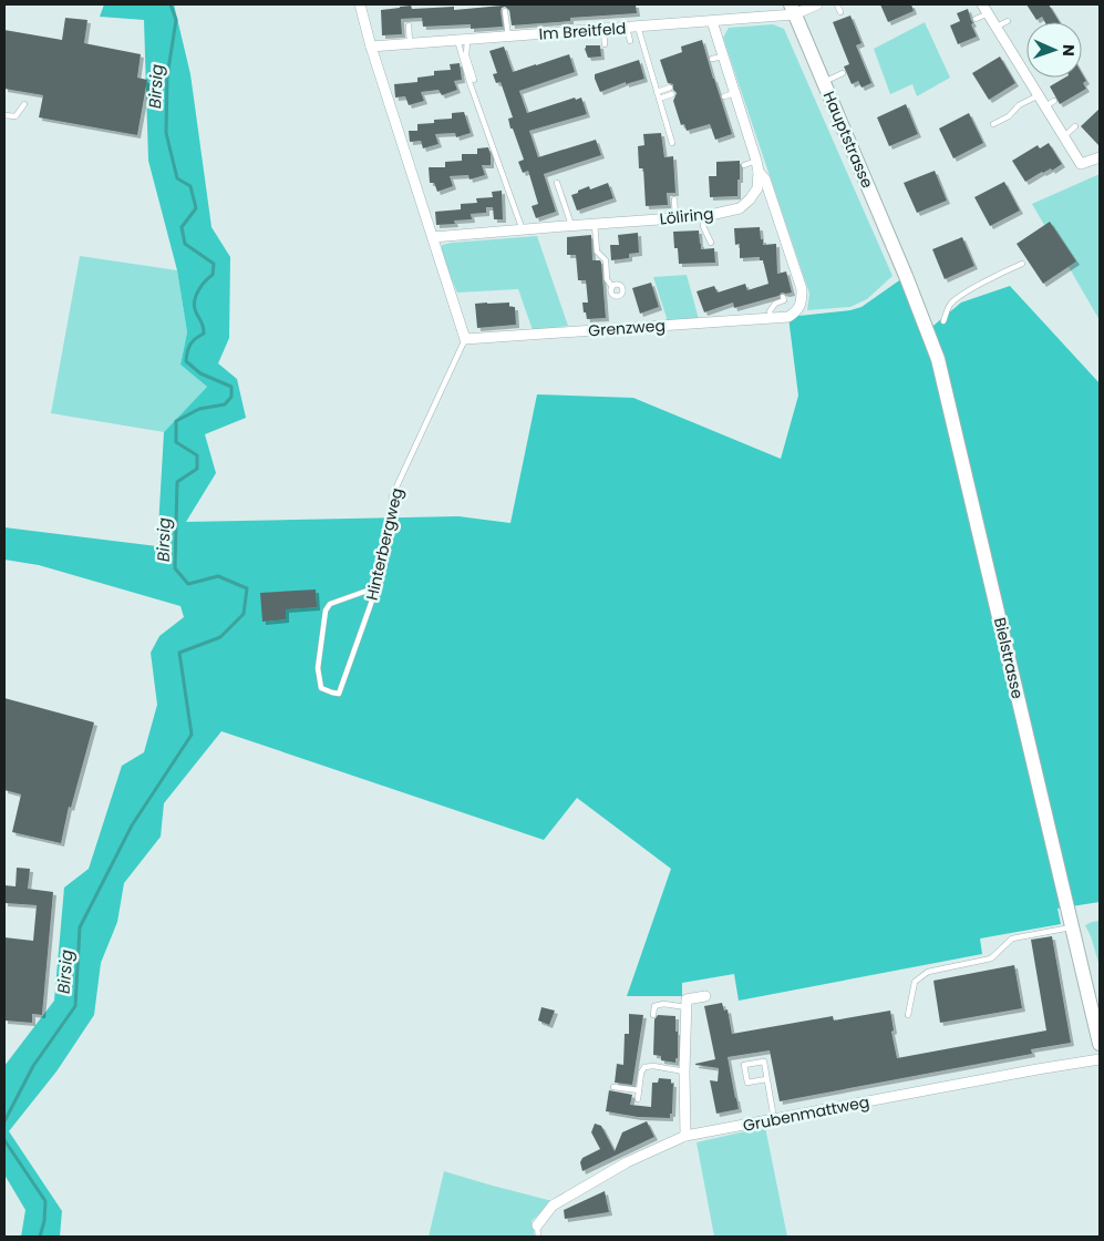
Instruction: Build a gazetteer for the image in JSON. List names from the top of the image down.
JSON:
{
  "streets": {
    "main road": ["Hauptstrasse", "Bielstrasse"],
    "street": [
      "Im Breitfeld",
      "Löliring",
      "Grenzweg",
      "Grubenmattweg"
    ],
    "lane": ["Hinterbergweg"]
  },
  "crossings": [
    ["Im Breitfeld", "Hauptstrasse"],
    ["Im Breitfeld", "Löliring"],
    ["Hauptstrasse", "Bielstrasse"],
    ["Löliring", "Grenzweg"],
    ["Grenzweg", "Hinterbergweg"]
  ],
  "water": ["Birsig"],
  "north": "right"
}
